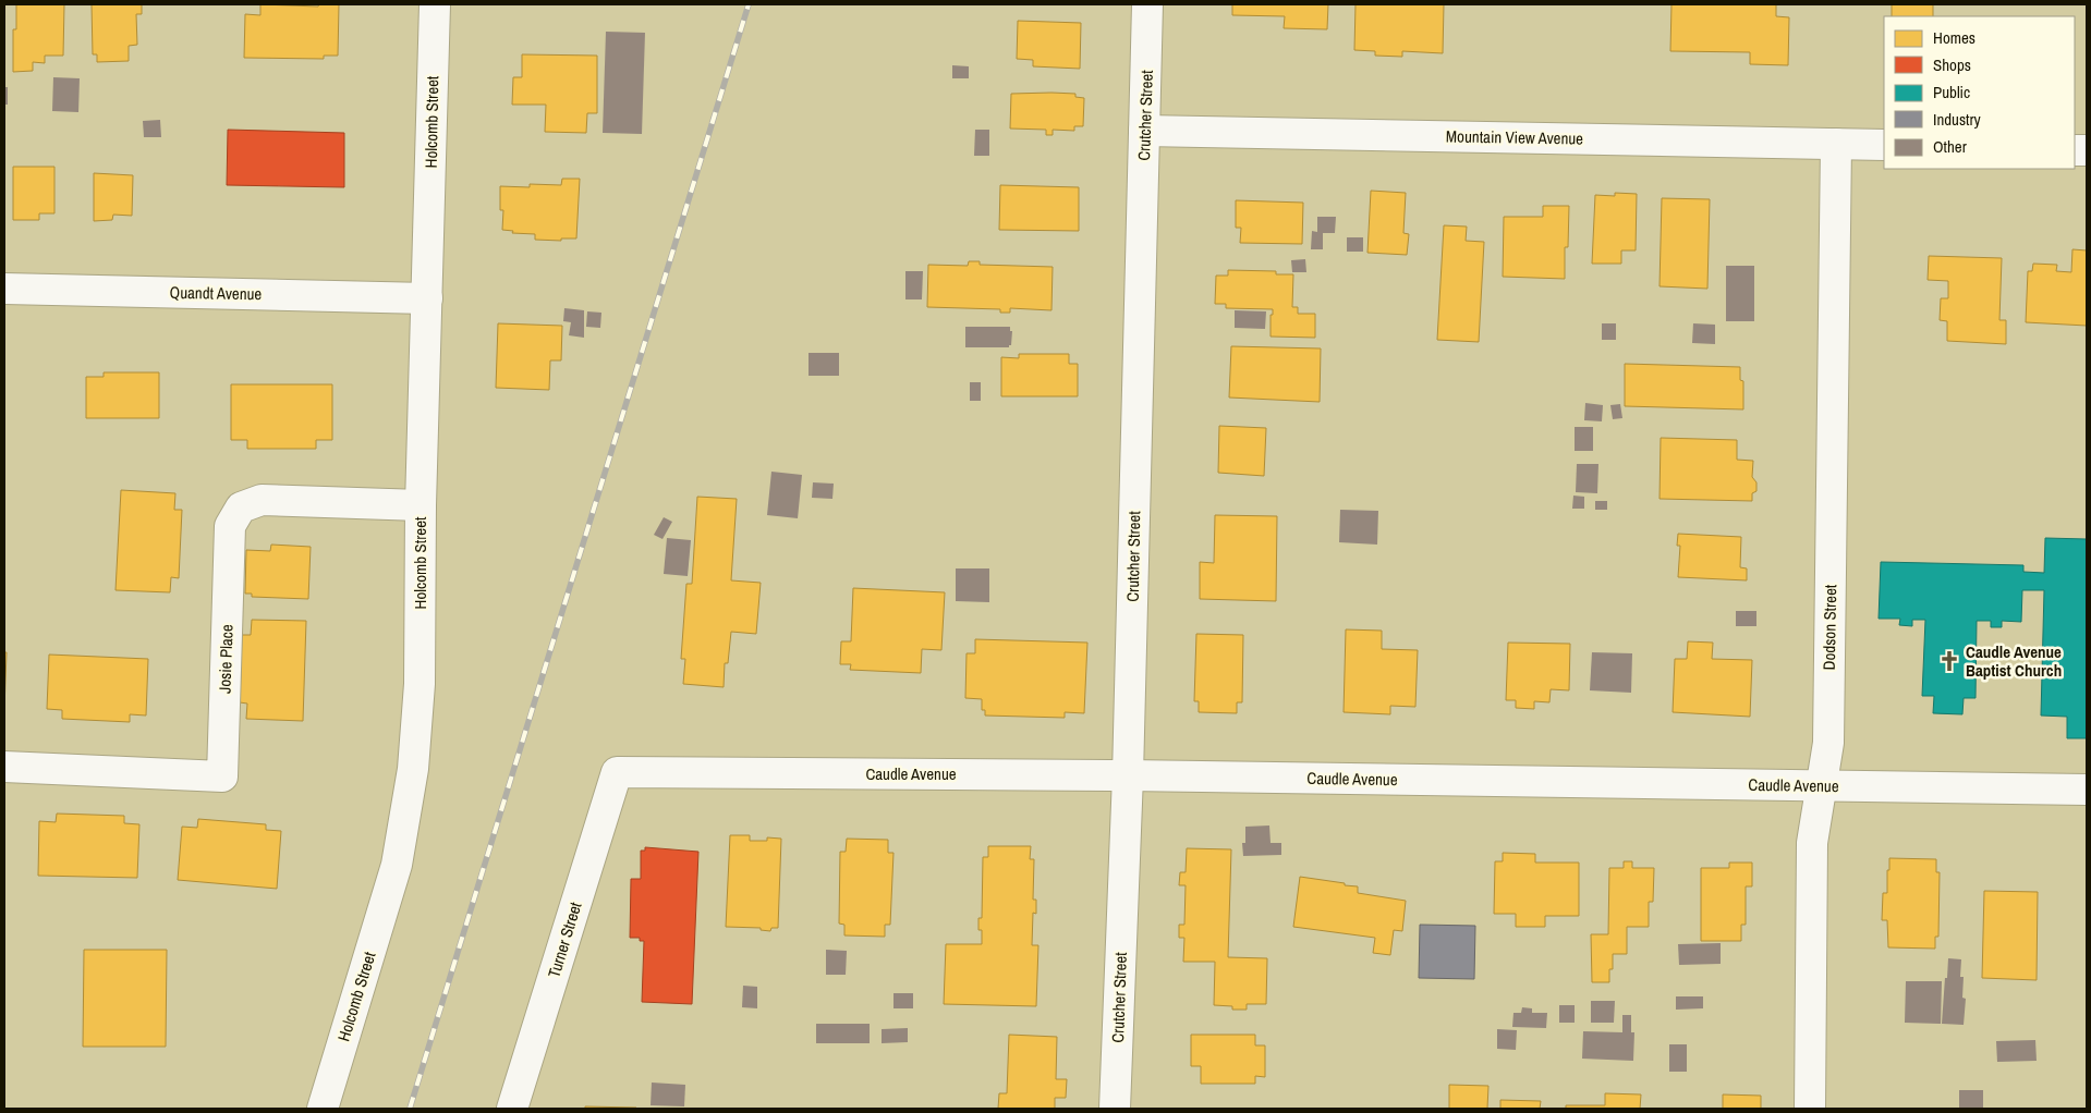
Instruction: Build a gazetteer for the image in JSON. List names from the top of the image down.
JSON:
{
  "streets": {
    "street": [
      "Crutcher Street",
      "Holcomb Street",
      "Mountain View Avenue",
      "Quandt Avenue",
      "Dodson Street",
      "Josie Place",
      "Caudle Avenue",
      "Turner Street"
    ]
  },
  "crossings": [
    ["Crutcher Street", "Mountain View Avenue"],
    ["Crutcher Street", "Caudle Avenue"],
    ["Holcomb Street", "Quandt Avenue"],
    ["Holcomb Street", "Josie Place"],
    ["Mountain View Avenue", "Dodson Street"],
    ["Dodson Street", "Caudle Avenue"],
    ["Caudle Avenue", "Turner Street"]
  ],
  "places": {
    "church": ["Caudle Avenue Baptist Church"]
  },
  "legend": [
    "Homes",
    "Shops",
    "Public",
    "Industry",
    "Other"
  ]
}
